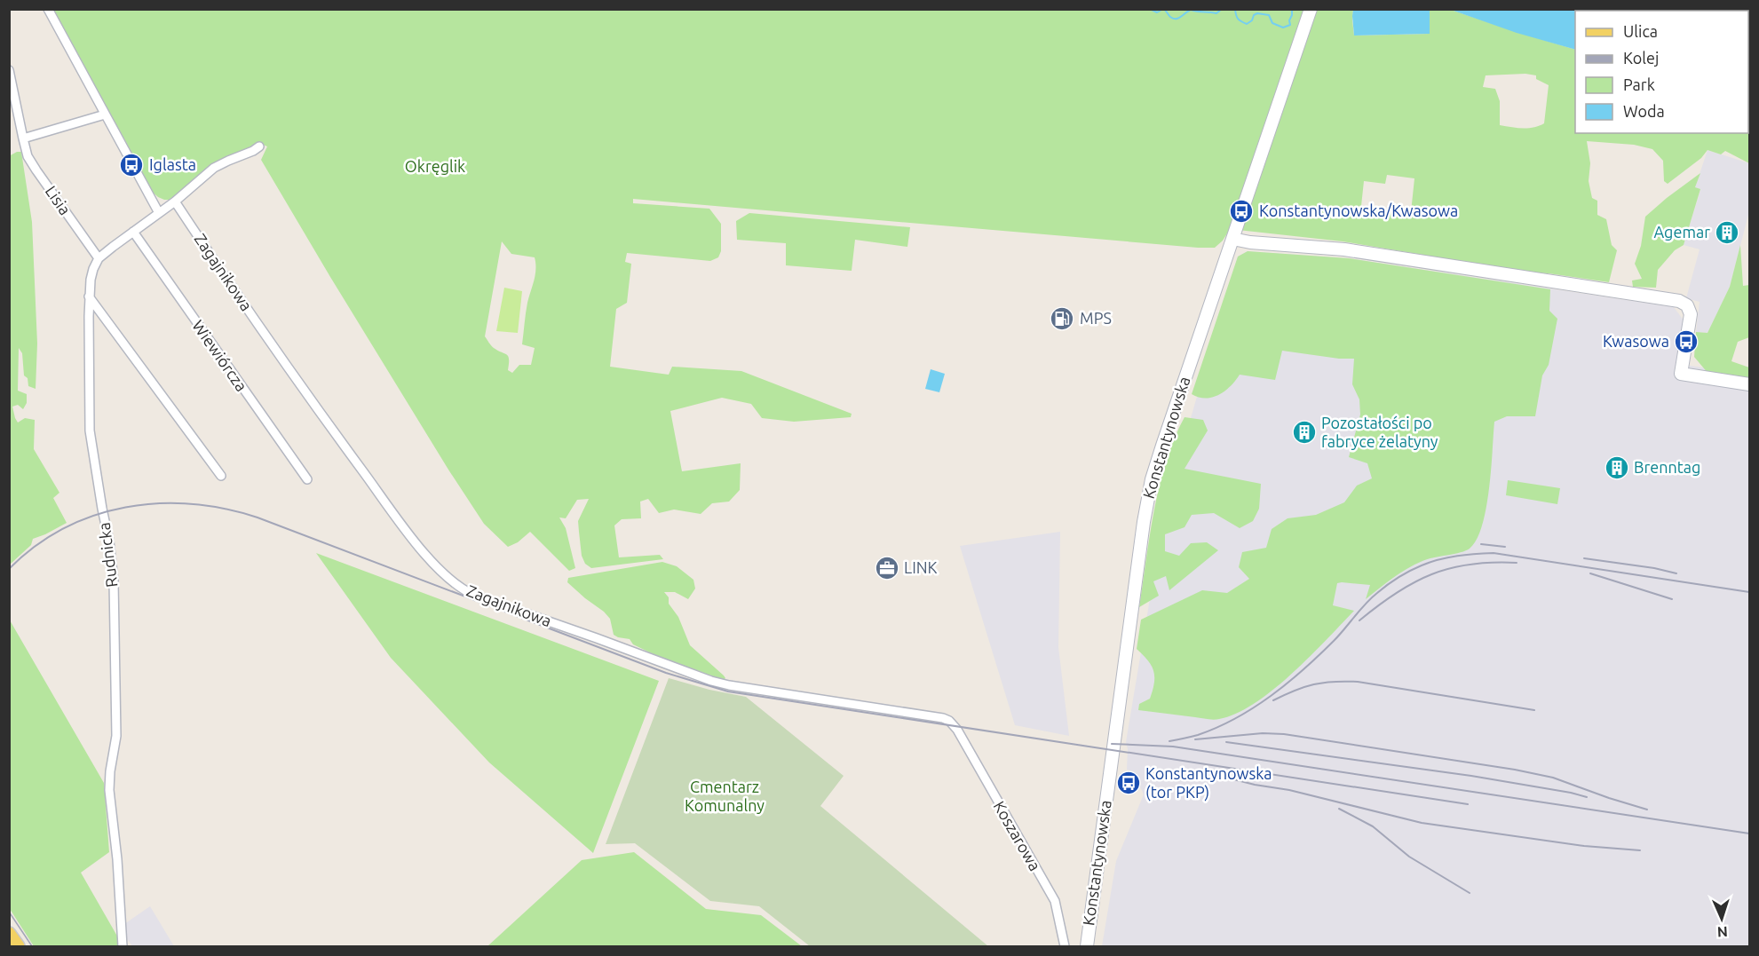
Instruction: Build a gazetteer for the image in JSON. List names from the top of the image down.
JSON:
{
  "streets": {
    "main road": ["Konstantynowska"],
    "street": [
      "Lisia",
      "Zagajnikowa",
      "Wiewiórcza",
      "Rudnicka",
      "Koszarowa"
    ]
  },
  "crossings": [
    ["Lisia", "Rudnicka"],
    ["Zagajnikowa", "Koszarowa"]
  ],
  "parks": ["Okręglik", "Cmentarz Komunalny"],
  "places": {
    "bus stop": [
      "Iglasta",
      "Konstantynowska/Kwasowa",
      "Kwasowa",
      "Konstantynowska (tor PKP)"
    ],
    "building": ["Agemar", "Pozostałości po fabryce żelatyny", "Brenntag"],
    "fuel station": ["MPS"],
    "office": ["LINK"]
  },
  "legend": [
    "Ulica",
    "Kolej",
    "Park",
    "Woda"
  ],
  "north": "bottom"
}
